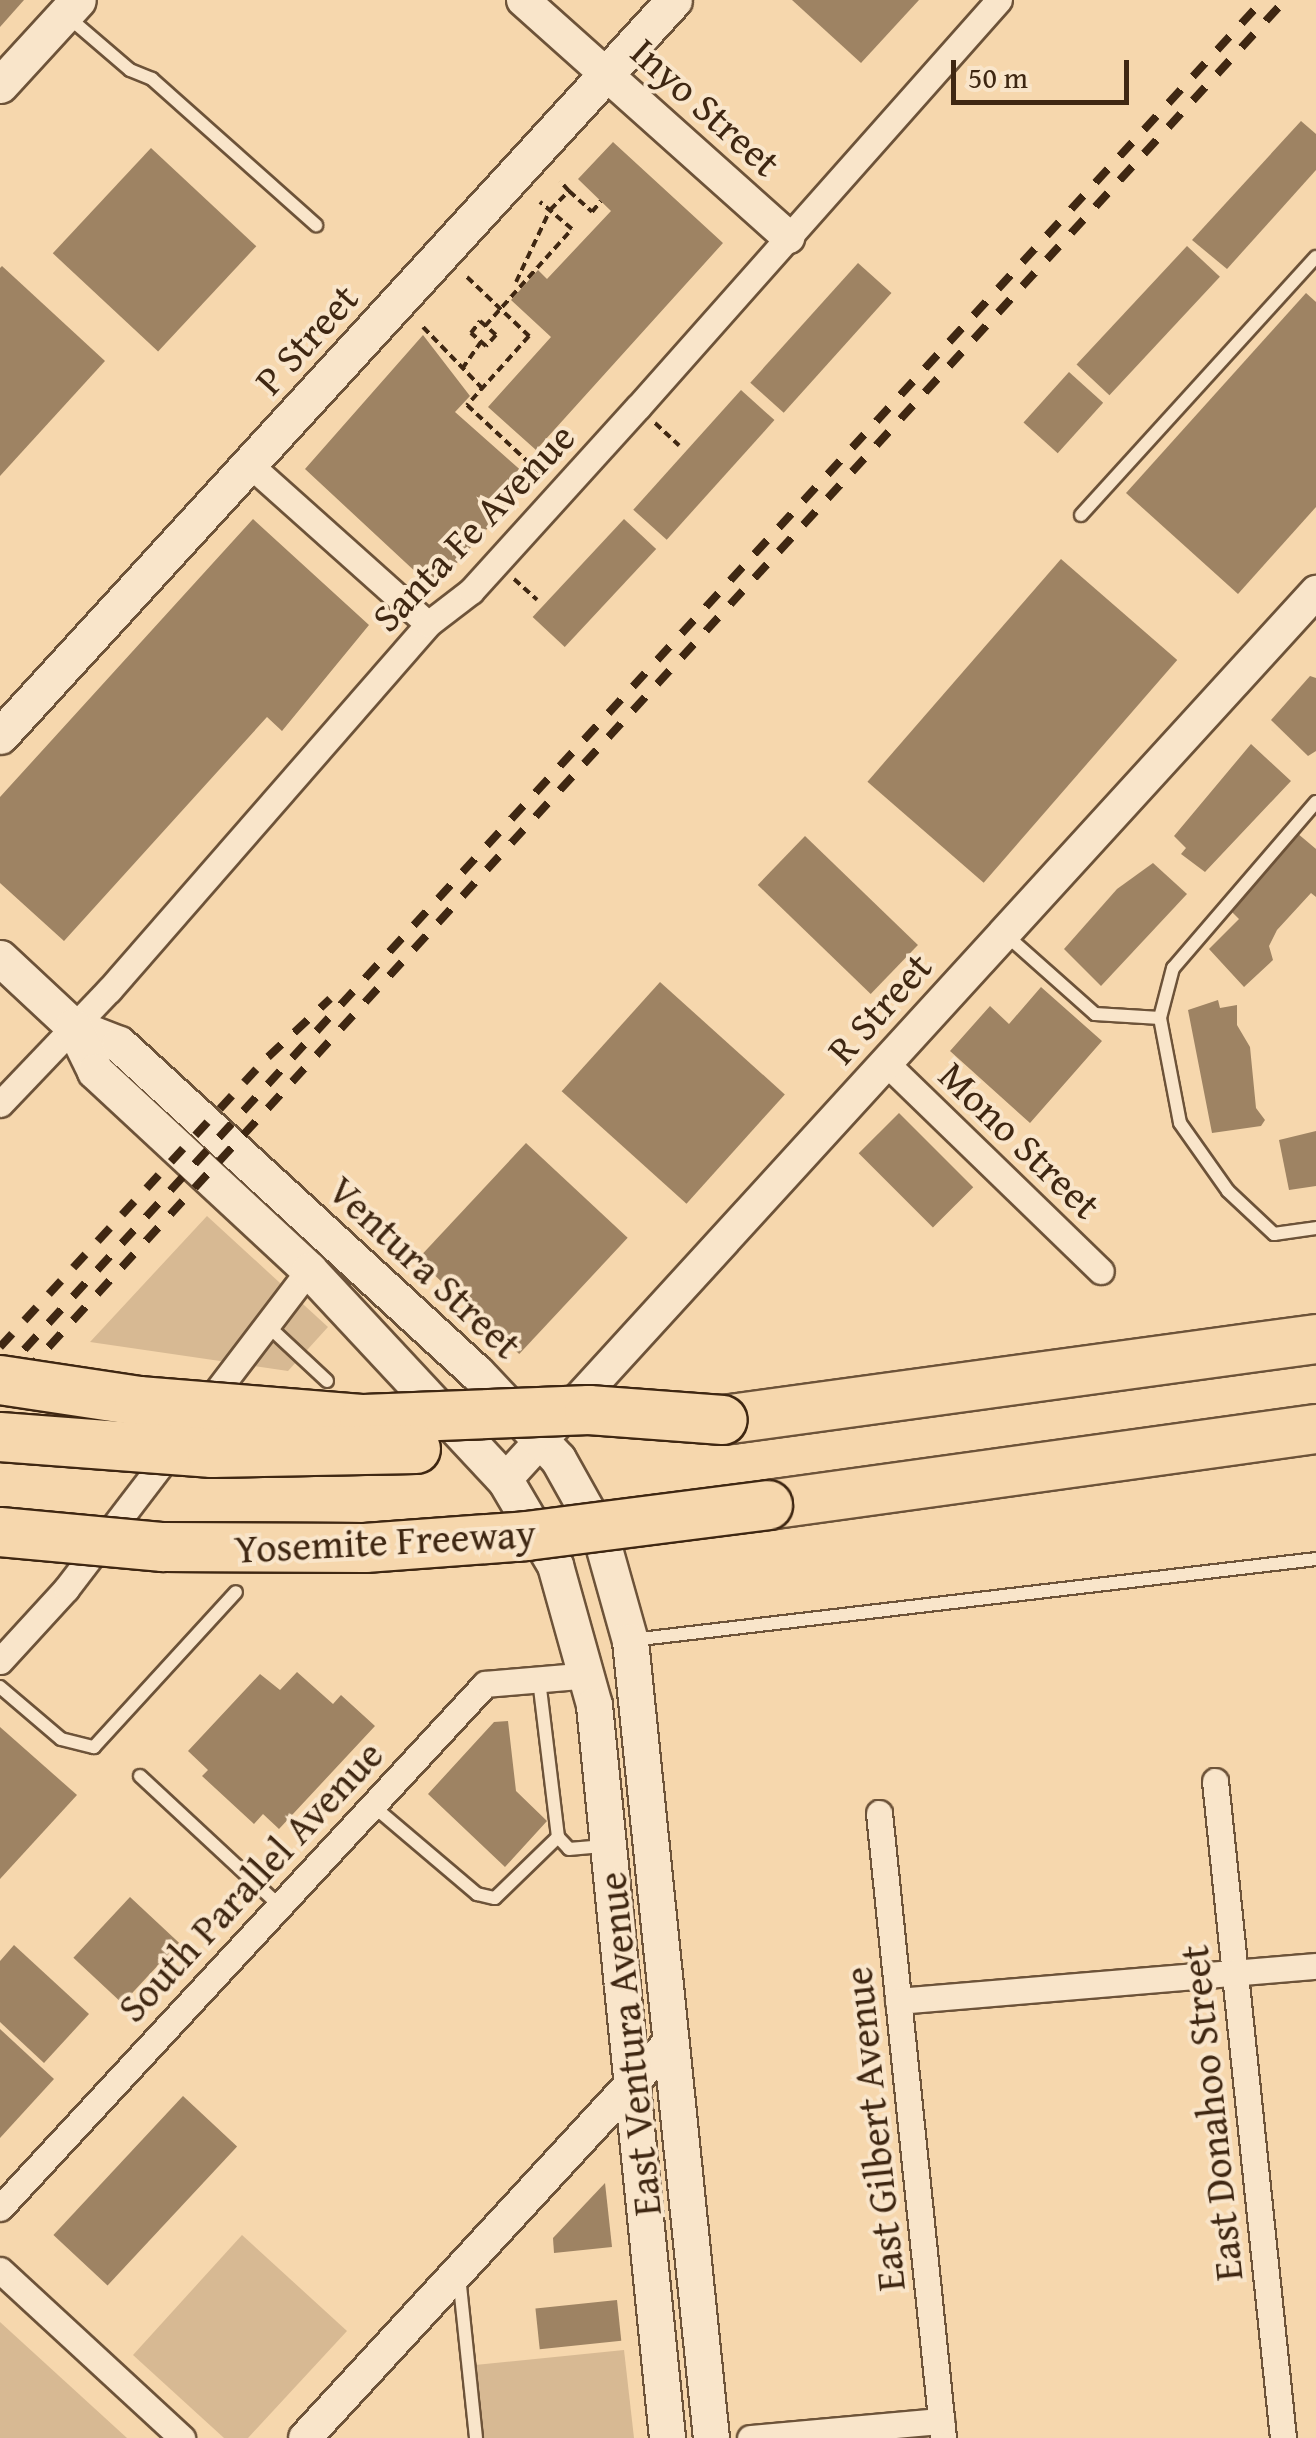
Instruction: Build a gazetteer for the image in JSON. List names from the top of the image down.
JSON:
{
  "streets": {
    "highway": ["Yosemite Freeway"],
    "main road": ["P Street", "Ventura Street", "East Ventura Avenue"],
    "street": [
      "Inyo Street",
      "Santa Fe Avenue",
      "R Street",
      "Mono Street",
      "South Parallel Avenue",
      "East Donahoo Street",
      "East Gilbert Avenue"
    ]
  },
  "crossings": [
    ["Inyo Street", "P Street"],
    ["Inyo Street", "Santa Fe Avenue"],
    ["Santa Fe Avenue", "Ventura Street"],
    ["R Street", "Mono Street"],
    ["R Street", "Ventura Street"],
    ["Ventura Street", "South Parallel Avenue"],
    ["Ventura Street", "East Ventura Avenue"],
    ["South Parallel Avenue", "East Ventura Avenue"]
  ],
  "scale_bar": "50 m"
}
